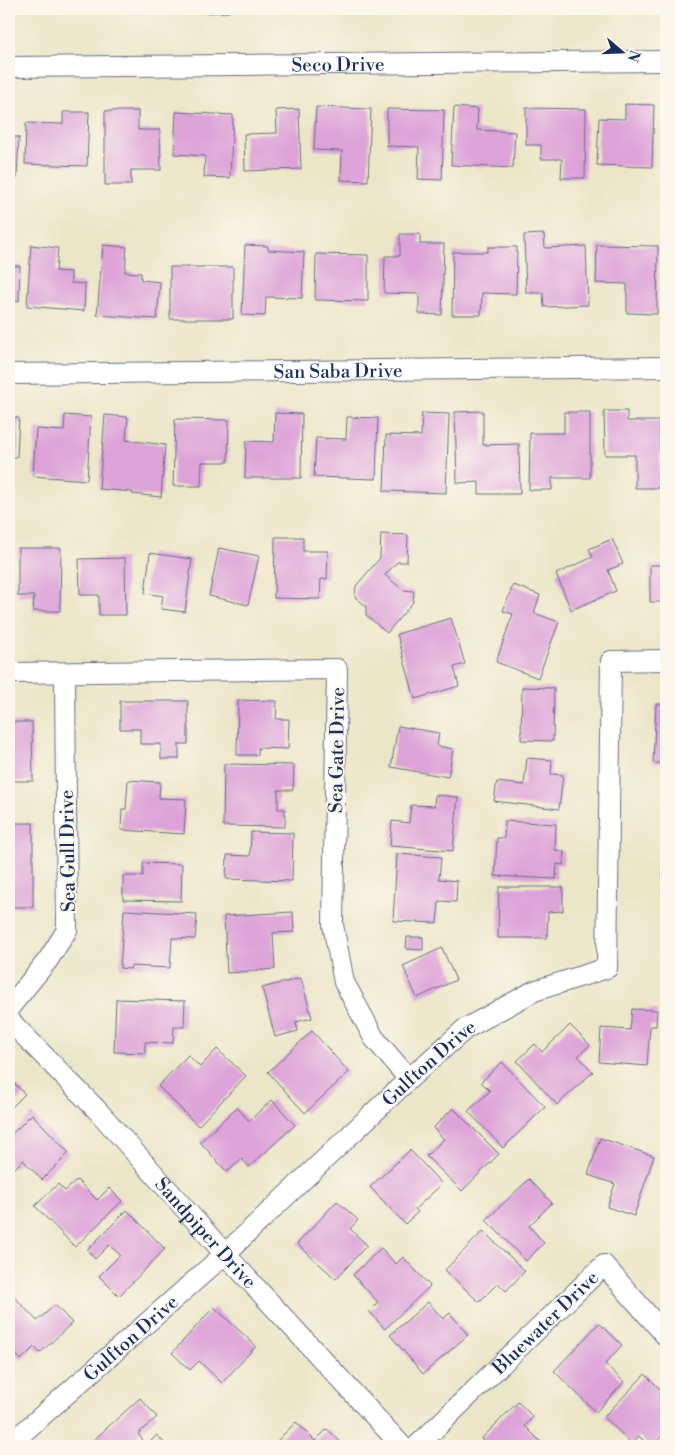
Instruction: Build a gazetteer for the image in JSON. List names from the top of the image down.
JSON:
{
  "streets": {
    "street": [
      "Seco Drive",
      "San Saba Drive",
      "Sea Gate Drive",
      "Sea Gull Drive",
      "Gulfton Drive",
      "Sandpiper Drive",
      "Bluewater Drive"
    ]
  },
  "crossings": [
    ["Sea Gate Drive", "Sea Gull Drive"],
    ["Sea Gate Drive", "Gulfton Drive"],
    ["Gulfton Drive", "Sandpiper Drive"]
  ],
  "north": "right"
}
